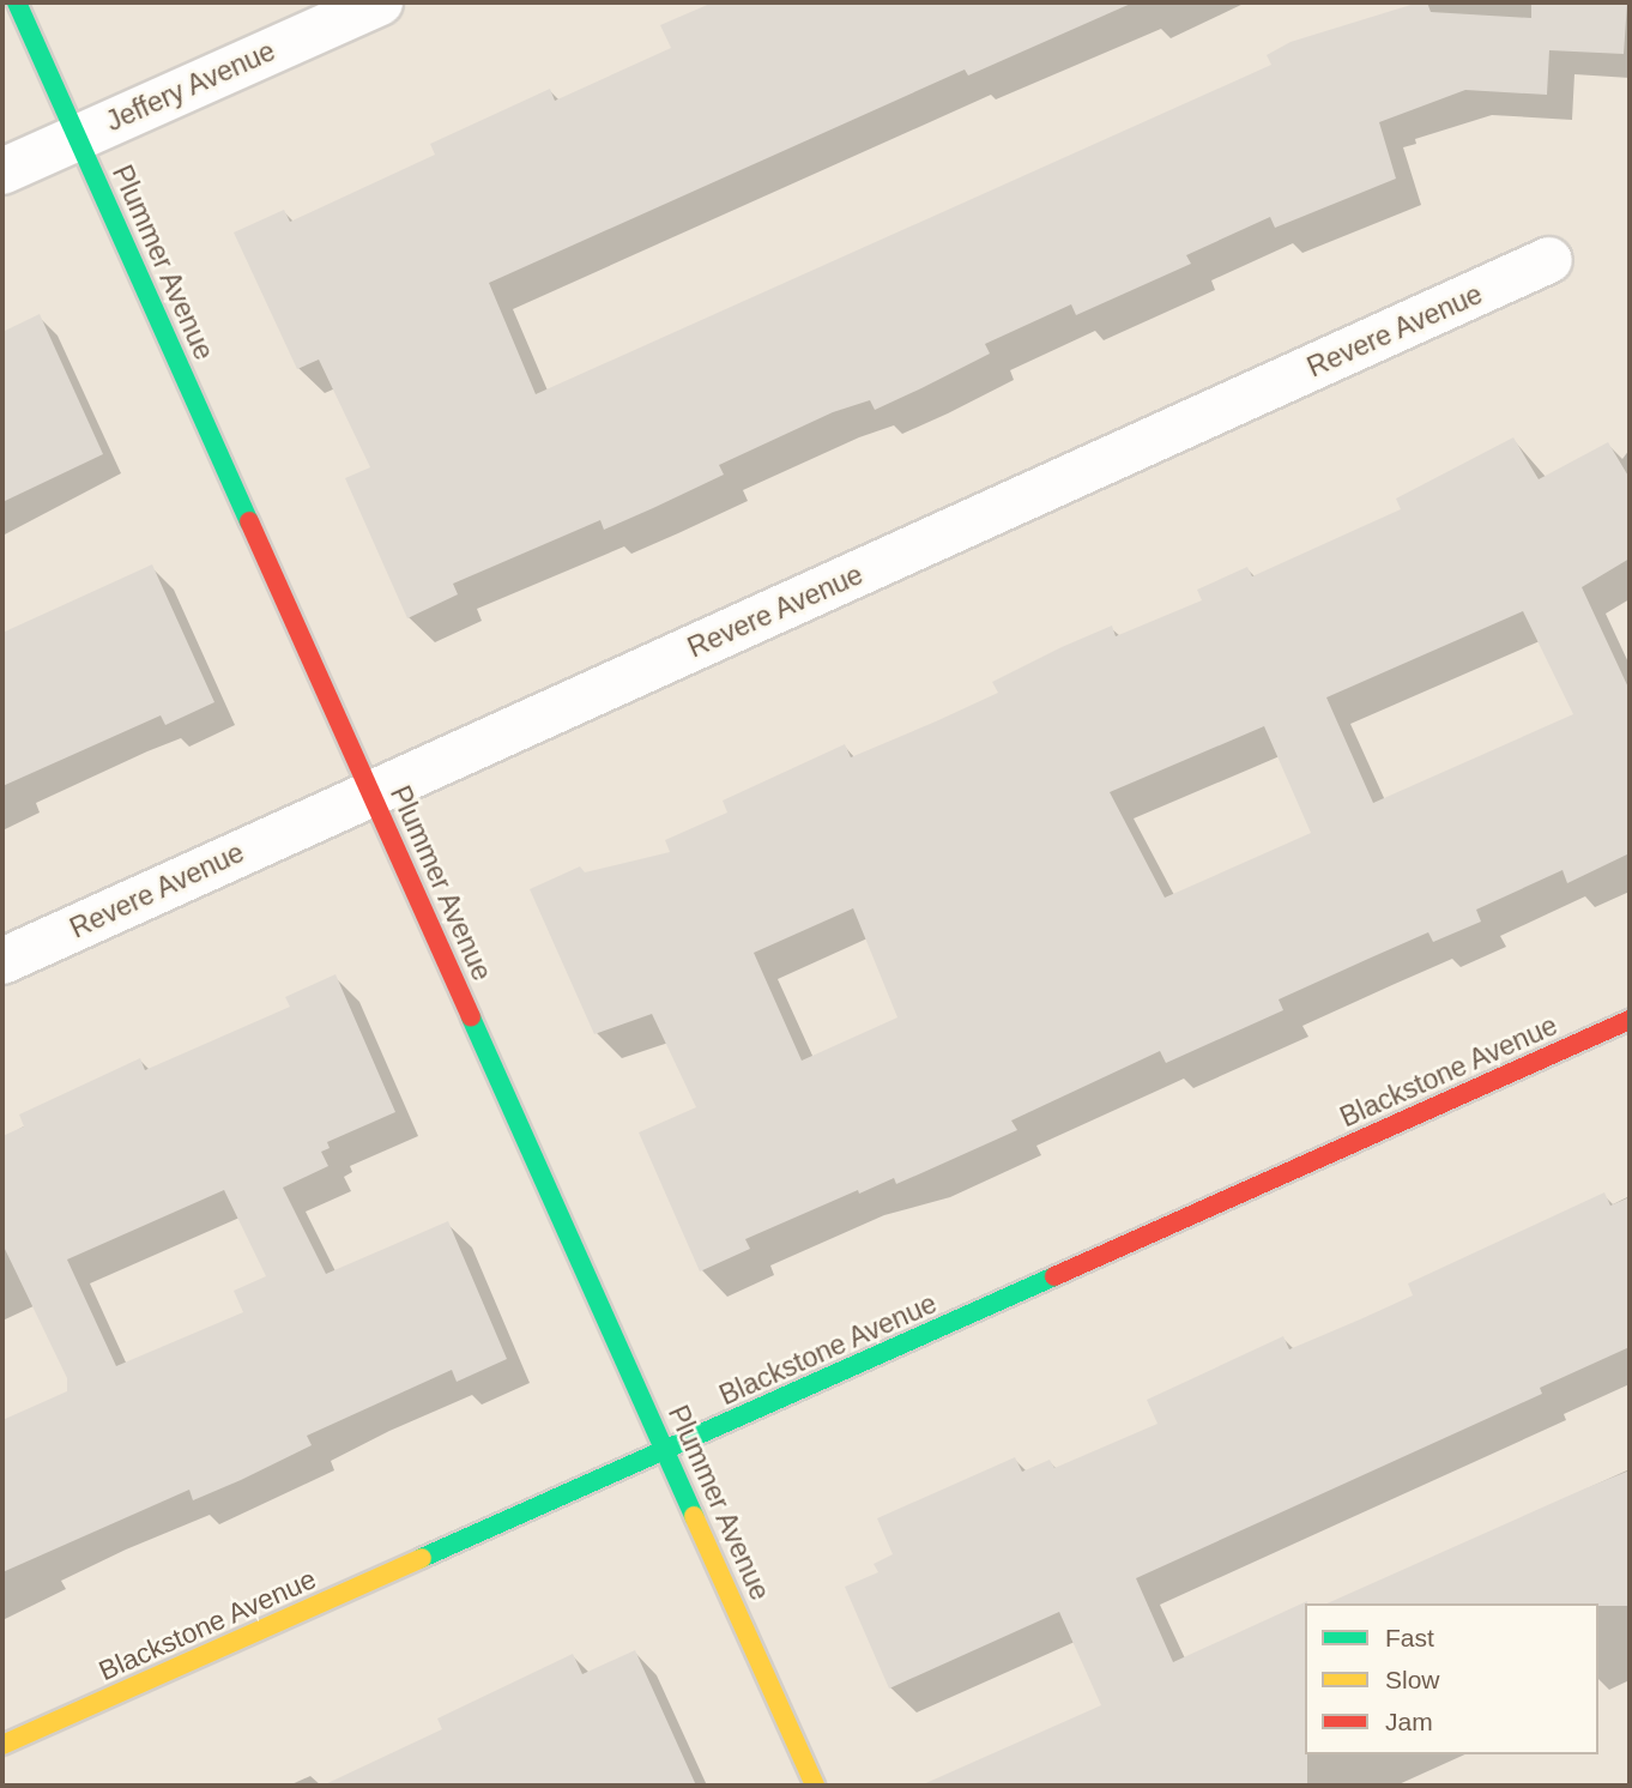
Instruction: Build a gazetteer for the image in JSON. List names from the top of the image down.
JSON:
{
  "streets": {
    "street": [
      "Jeffery Avenue",
      "Plummer Avenue",
      "Revere Avenue",
      "Blackstone Avenue"
    ]
  },
  "crossings": [
    ["Jeffery Avenue", "Plummer Avenue"],
    ["Plummer Avenue", "Revere Avenue"],
    ["Plummer Avenue", "Blackstone Avenue"]
  ],
  "legend": ["Fast", "Slow", "Jam"]
}
